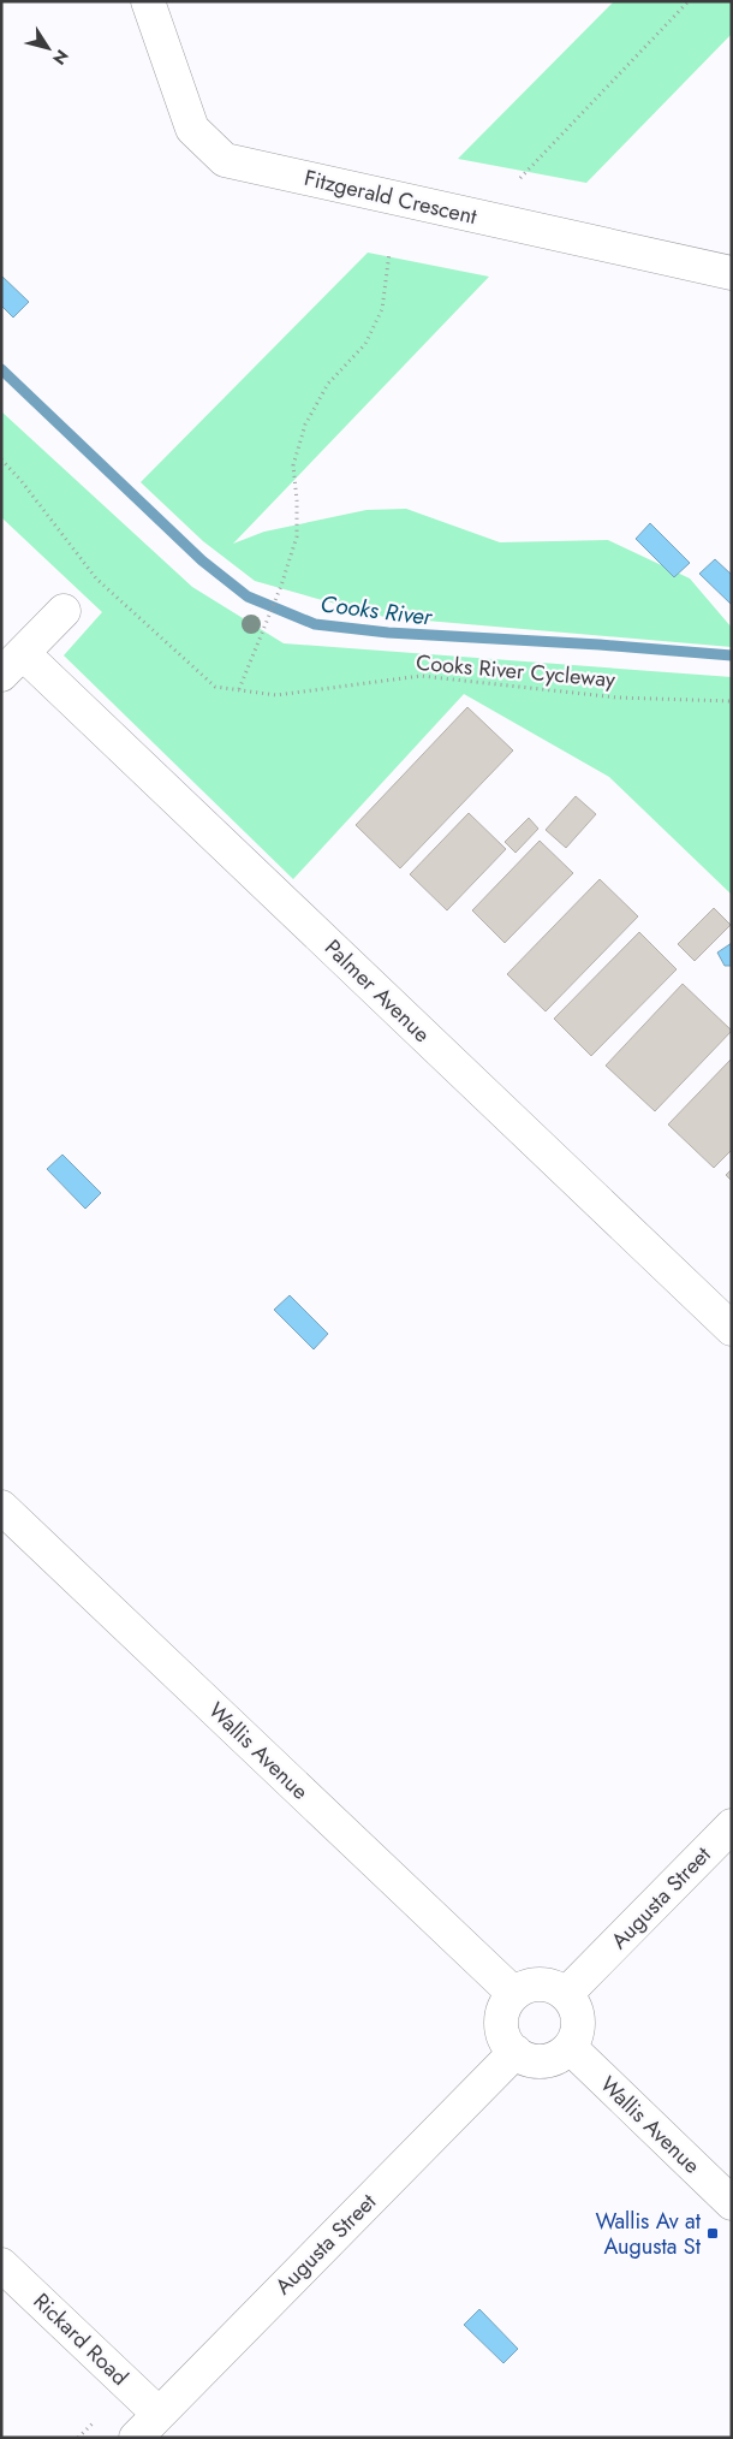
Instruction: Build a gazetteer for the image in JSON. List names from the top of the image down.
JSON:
{
  "streets": {
    "street": [
      "Fitzgerald Crescent",
      "Palmer Avenue",
      "Wallis Avenue",
      "Augusta Street",
      "Rickard Road"
    ],
    "path": ["Cooks River Cycleway"]
  },
  "crossings": [
    ["Wallis Avenue", "Augusta Street"],
    ["Augusta Street", "Rickard Road"]
  ],
  "water": ["Cooks River"],
  "places": {
    "transit": ["Wallis Av at Augusta St"]
  },
  "north": "bottom right"
}
